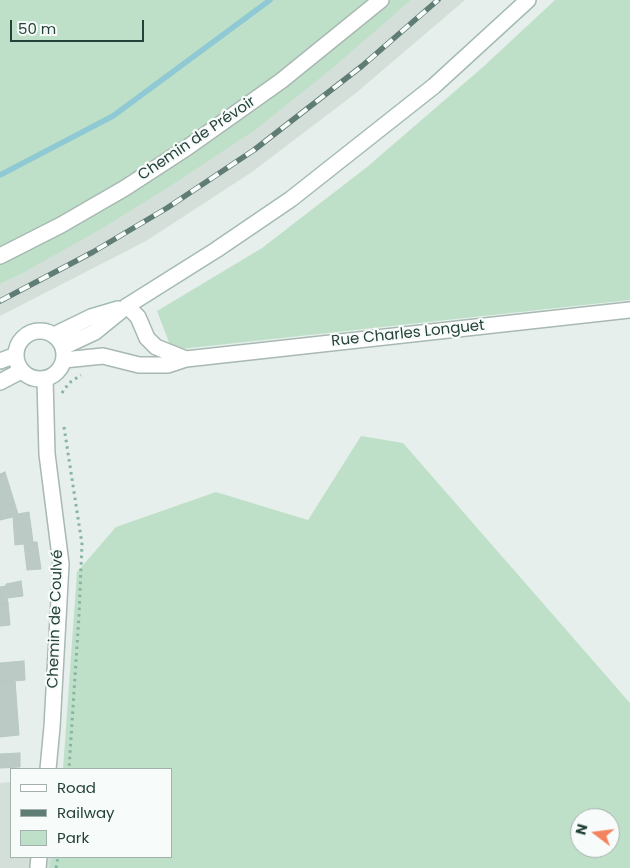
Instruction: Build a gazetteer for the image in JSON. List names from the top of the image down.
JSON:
{
  "streets": {
    "street": ["Chemin de Prévoir", "Rue Charles Longuet", "Chemin de Coulvé"]
  },
  "crossings": [
    ["Rue Charles Longuet", "Chemin de Coulvé"]
  ],
  "legend": ["Road", "Railway", "Park"],
  "scale_bar": "50 m",
  "north": "left"
}
